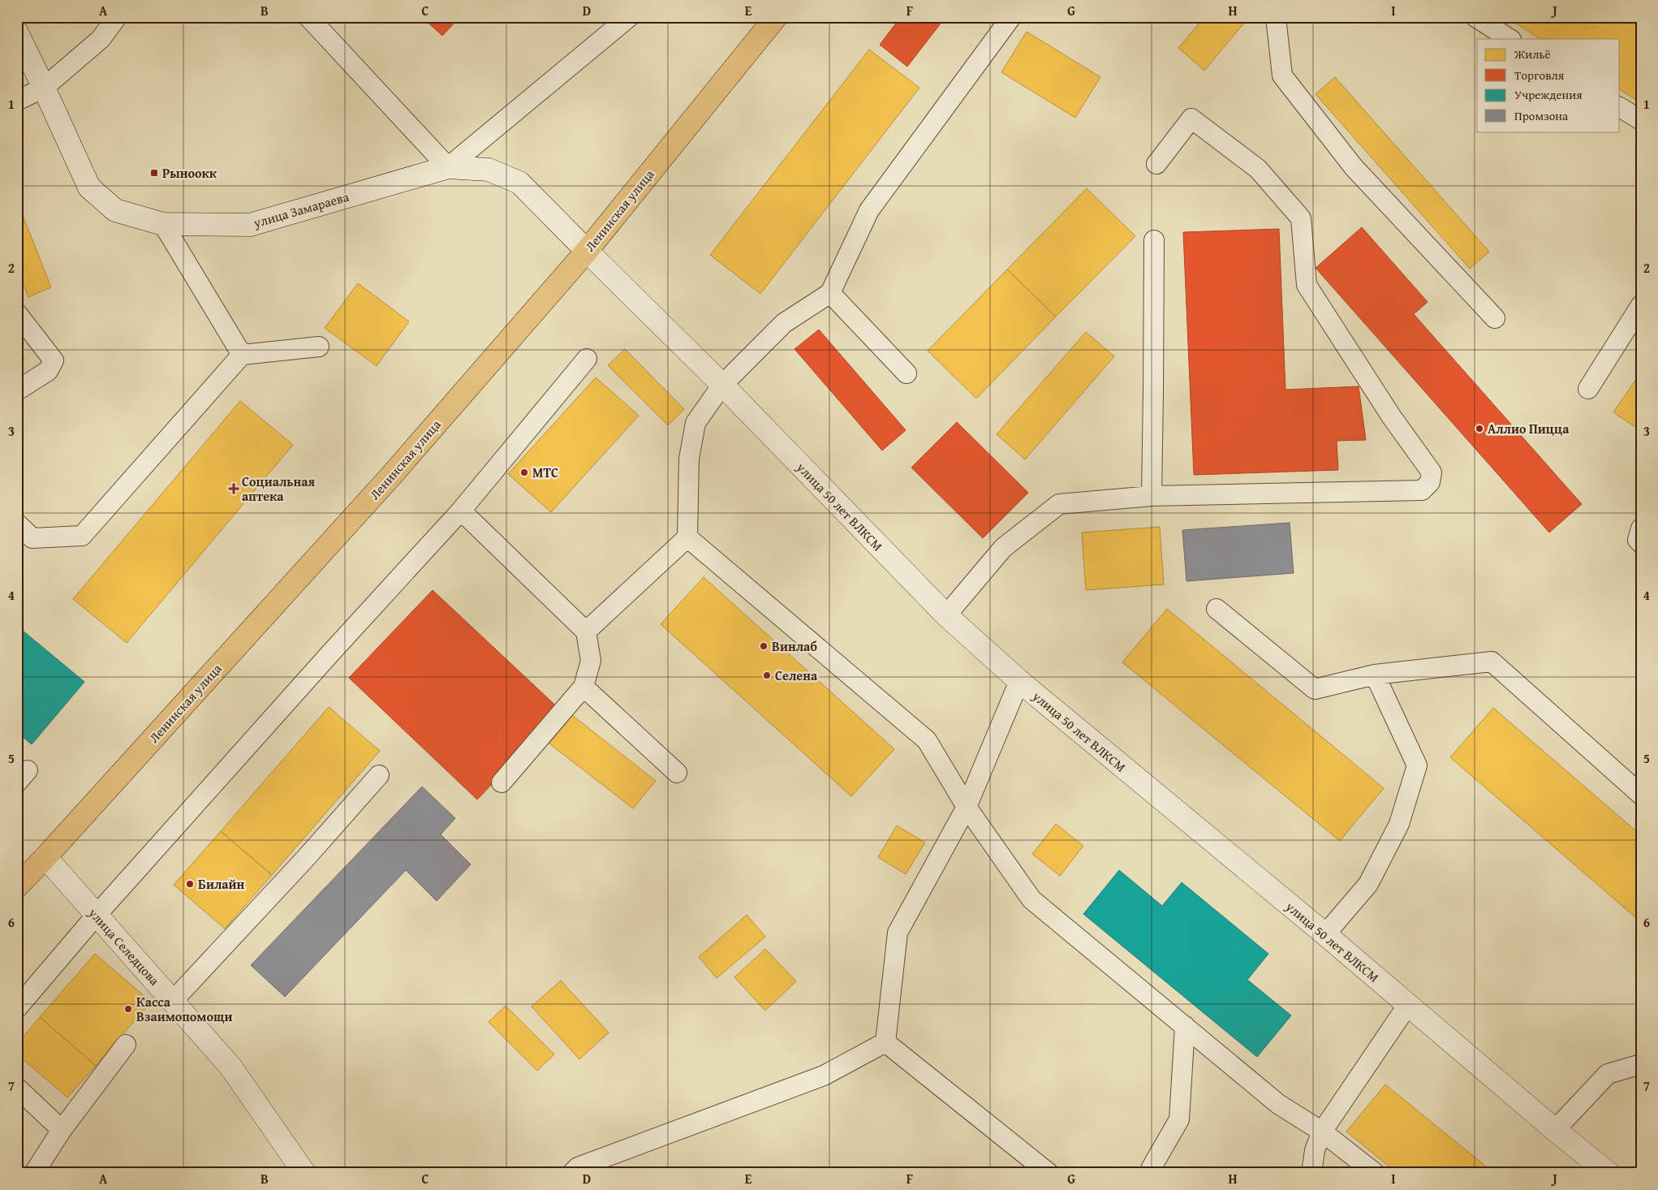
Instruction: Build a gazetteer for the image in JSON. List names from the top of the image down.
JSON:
{
  "streets": {
    "main road": ["Ленинская улица"],
    "street": ["улица Замараева", "улица 50 лет ВЛКСМ", "улица Селедцова"]
  },
  "crossings": [
    ["улица Замараева", "Ленинская улица"],
    ["улица Замараева", "улица 50 лет ВЛКСМ"],
    ["Ленинская улица", "улица 50 лет ВЛКСМ"],
    ["Ленинская улица", "улица Селедцова"]
  ],
  "places": {
    "transit": ["Рыноокк"],
    "other": [
      "Аллио Пицца",
      "МТС",
      "Винлаб",
      "Селена",
      "Билайн",
      "Касса Взаимопомощи"
    ],
    "health": ["Социальная аптека"]
  },
  "legend": [
    "Жильё",
    "Торговля",
    "Учреждения",
    "Промзона"
  ],
  "grid": {
    "columns": [
      "A",
      "B",
      "C",
      "D",
      "E",
      "F",
      "G",
      "H",
      "I",
      "J"
    ],
    "rows": [
      "1",
      "2",
      "3",
      "4",
      "5",
      "6",
      "7"
    ]
  }
}
